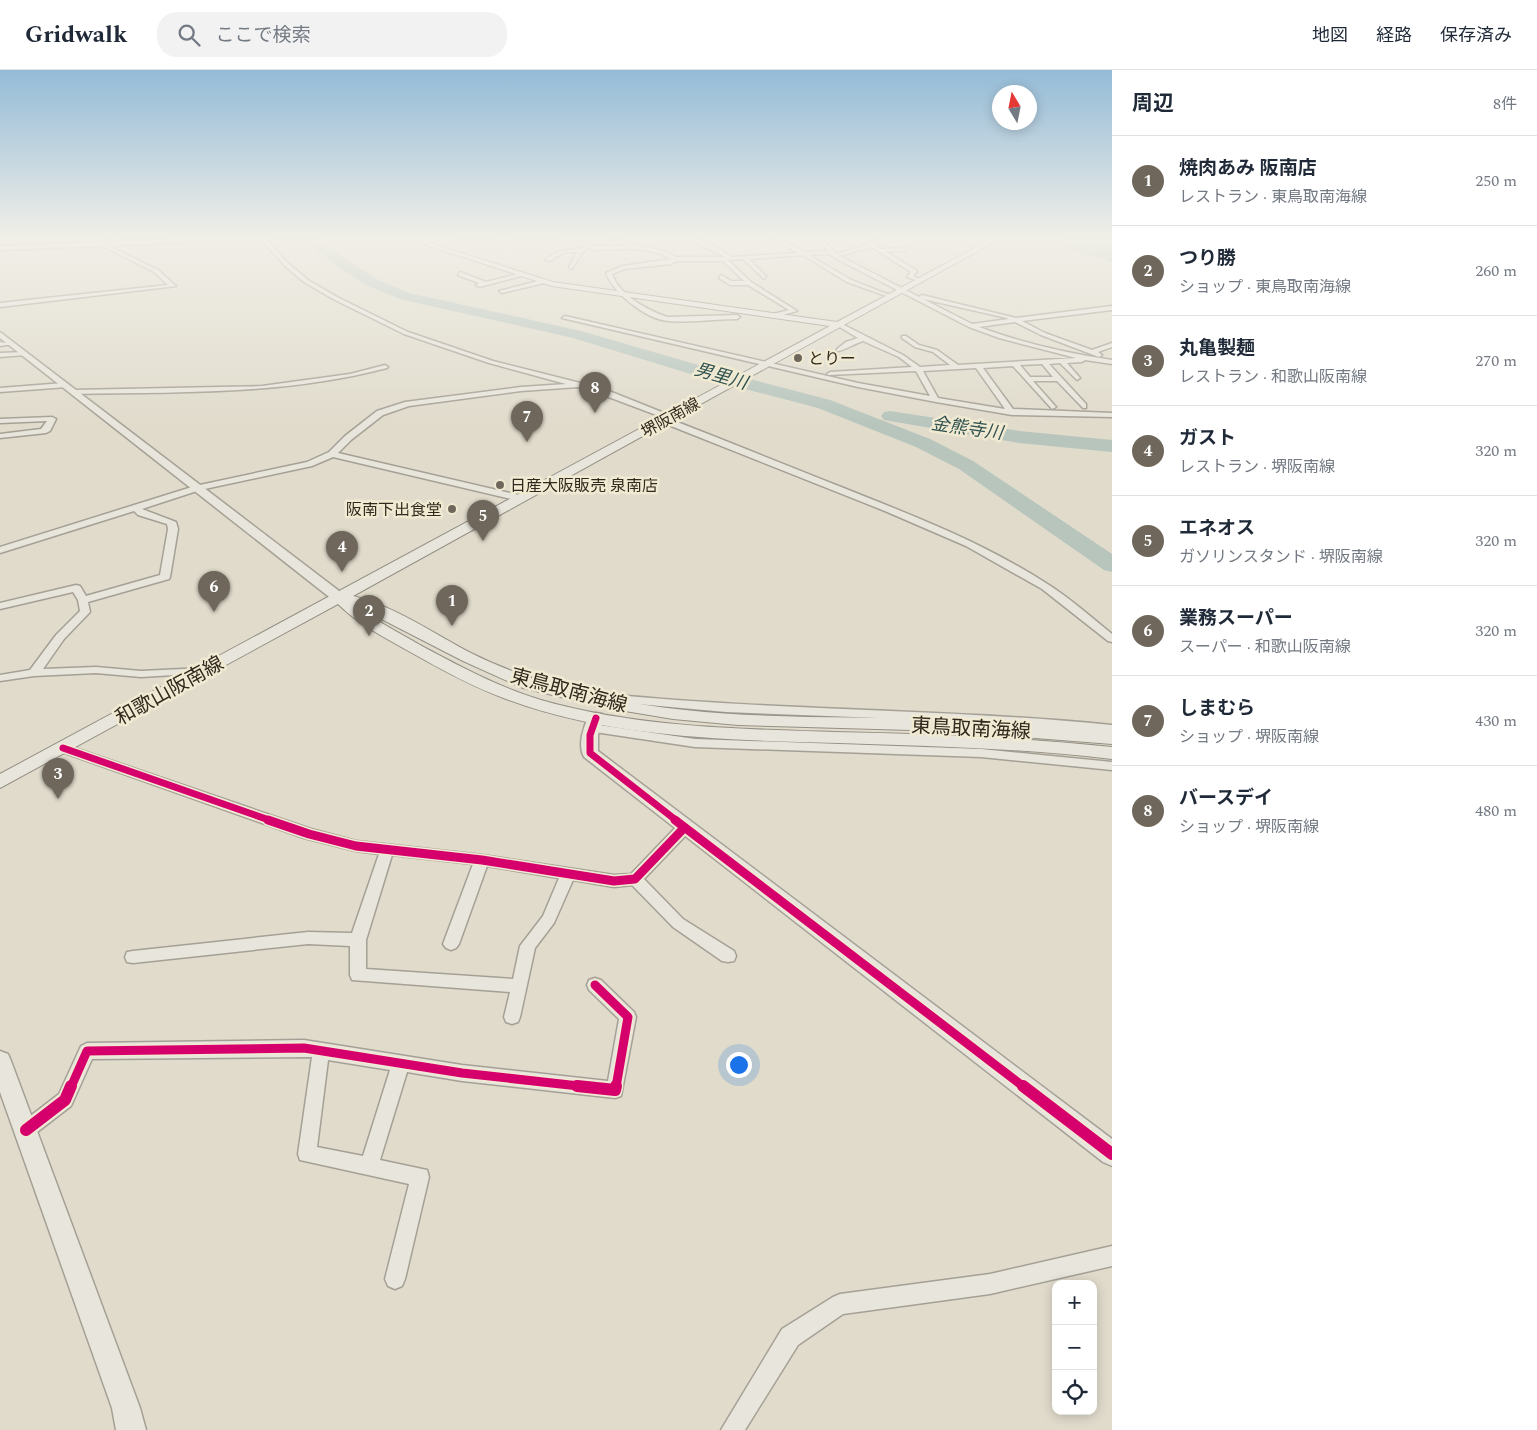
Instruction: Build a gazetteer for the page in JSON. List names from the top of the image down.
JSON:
{
  "streets": {
    "main road": ["堺阪南線", "和歌山阪南線", "東鳥取南海線"]
  },
  "crossings": [
    ["堺阪南線", "和歌山阪南線"],
    ["堺阪南線", "東鳥取南海線"],
    ["和歌山阪南線", "東鳥取南海線"]
  ],
  "water": ["男里川", "金熊寺川"],
  "places": ["とりー", "日産大阪販売 泉南店", "阪南下出食堂"],
  "north": "top",
  "page": {
    "header": "Gridwalk",
    "search": "ここで検索",
    "nav": ["地図", "経路", "保存済み"],
    "heading": ["周辺", "8件"],
    "list": [
      {
        "mark": "1",
        "name": "焼肉あみ 阪南店",
        "note": "レストラン · 東鳥取南海線",
        "value": "250 m"
      },
      {
        "mark": "2",
        "name": "つり勝",
        "note": "ショップ · 東鳥取南海線",
        "value": "260 m"
      },
      {
        "mark": "3",
        "name": "丸亀製麺",
        "note": "レストラン · 和歌山阪南線",
        "value": "270 m"
      },
      {
        "mark": "4",
        "name": "ガスト",
        "note": "レストラン · 堺阪南線",
        "value": "320 m"
      },
      {
        "mark": "5",
        "name": "エネオス",
        "note": "ガソリンスタンド · 堺阪南線",
        "value": "320 m"
      },
      {
        "mark": "6",
        "name": "業務スーパー",
        "note": "スーパー · 和歌山阪南線",
        "value": "320 m"
      },
      {
        "mark": "7",
        "name": "しまむら",
        "note": "ショップ · 堺阪南線",
        "value": "430 m"
      },
      {
        "mark": "8",
        "name": "バースデイ",
        "note": "ショップ · 堺阪南線",
        "value": "480 m"
      }
    ],
    "pins": [
      "8",
      "7",
      "5",
      "4",
      "6",
      "1",
      "2",
      "3"
    ],
    "map_buttons": ["+", "−"]
  }
}
